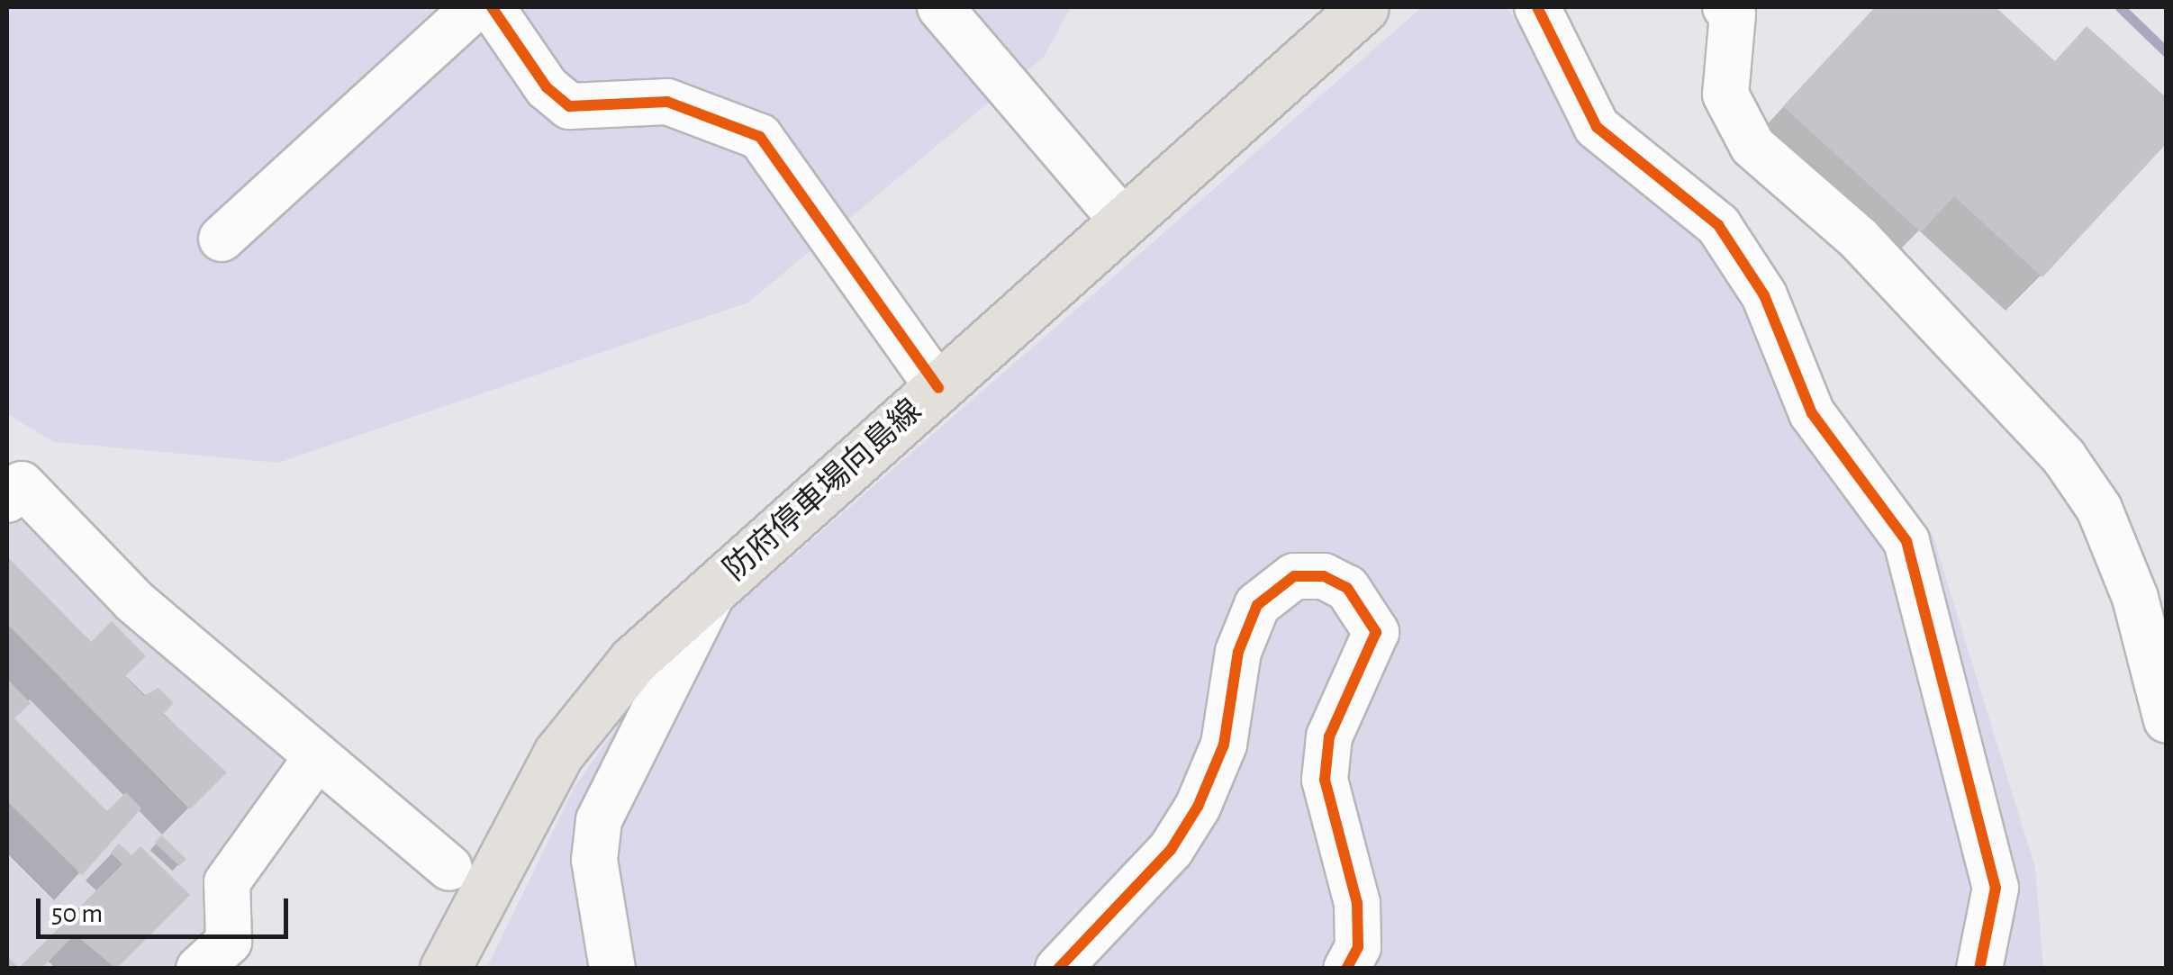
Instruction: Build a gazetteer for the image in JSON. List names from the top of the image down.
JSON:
{
  "streets": {
    "main road": ["防府停車場向島線"]
  },
  "scale_bar": "50 m"
}
